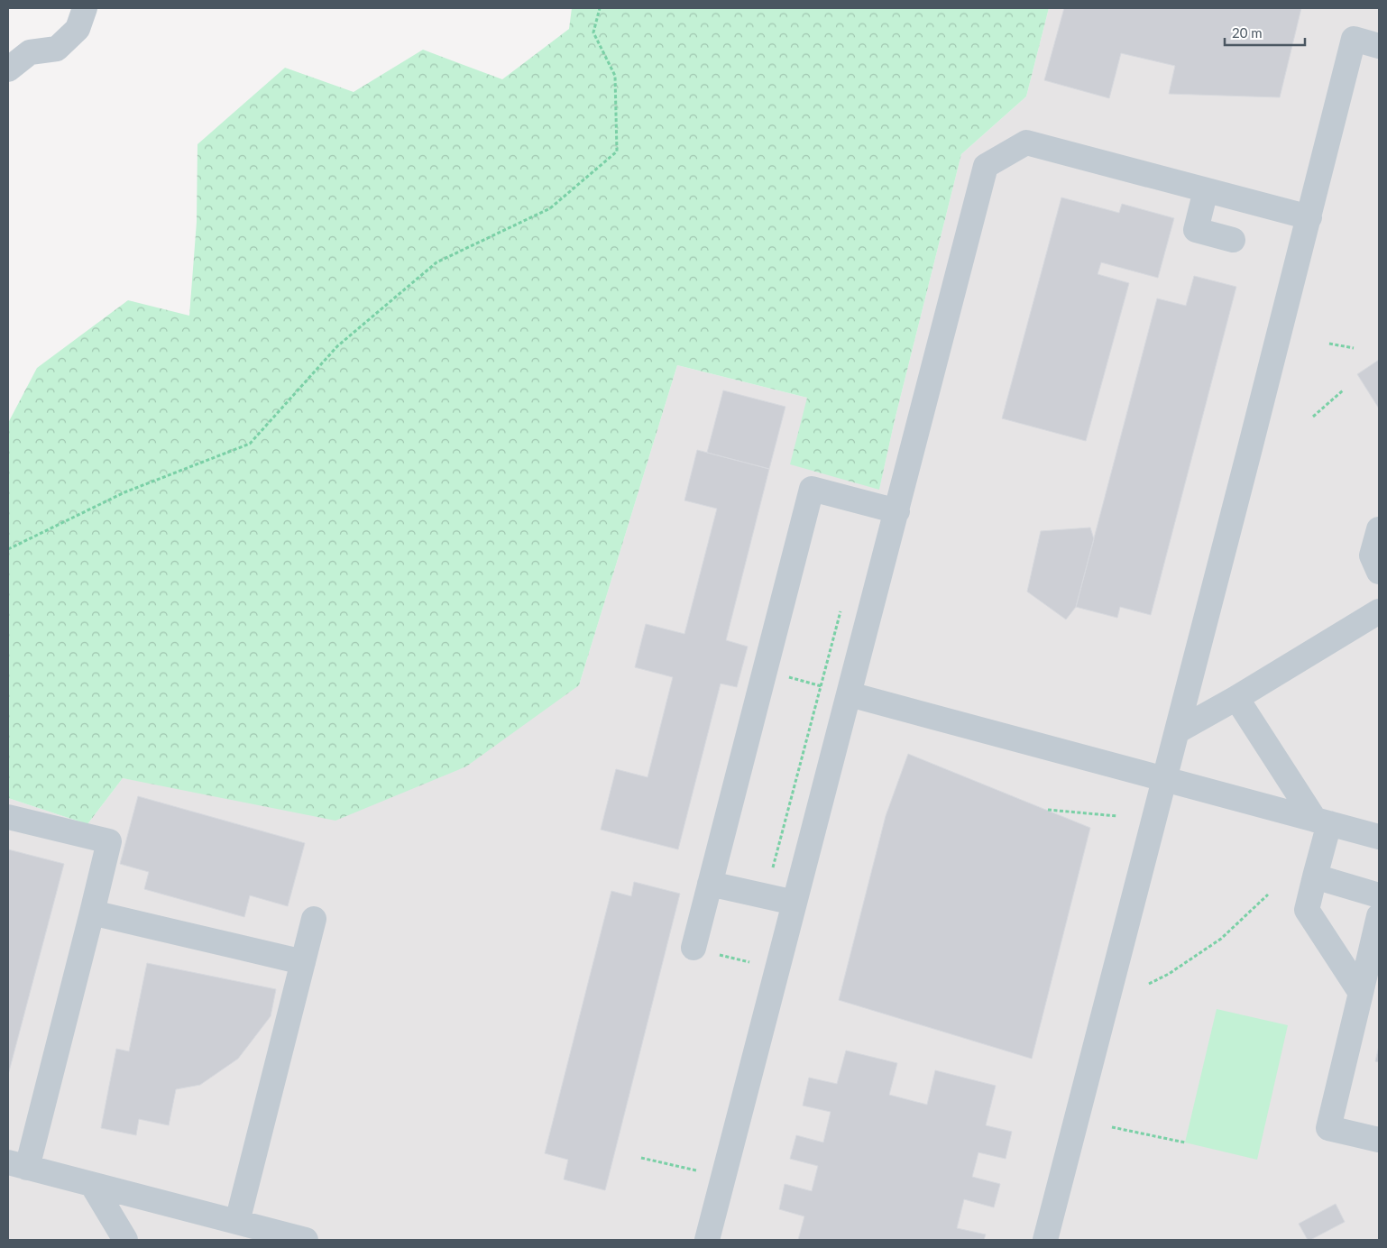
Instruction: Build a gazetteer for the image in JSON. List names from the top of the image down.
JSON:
{
  "scale_bar": "20 m"
}
